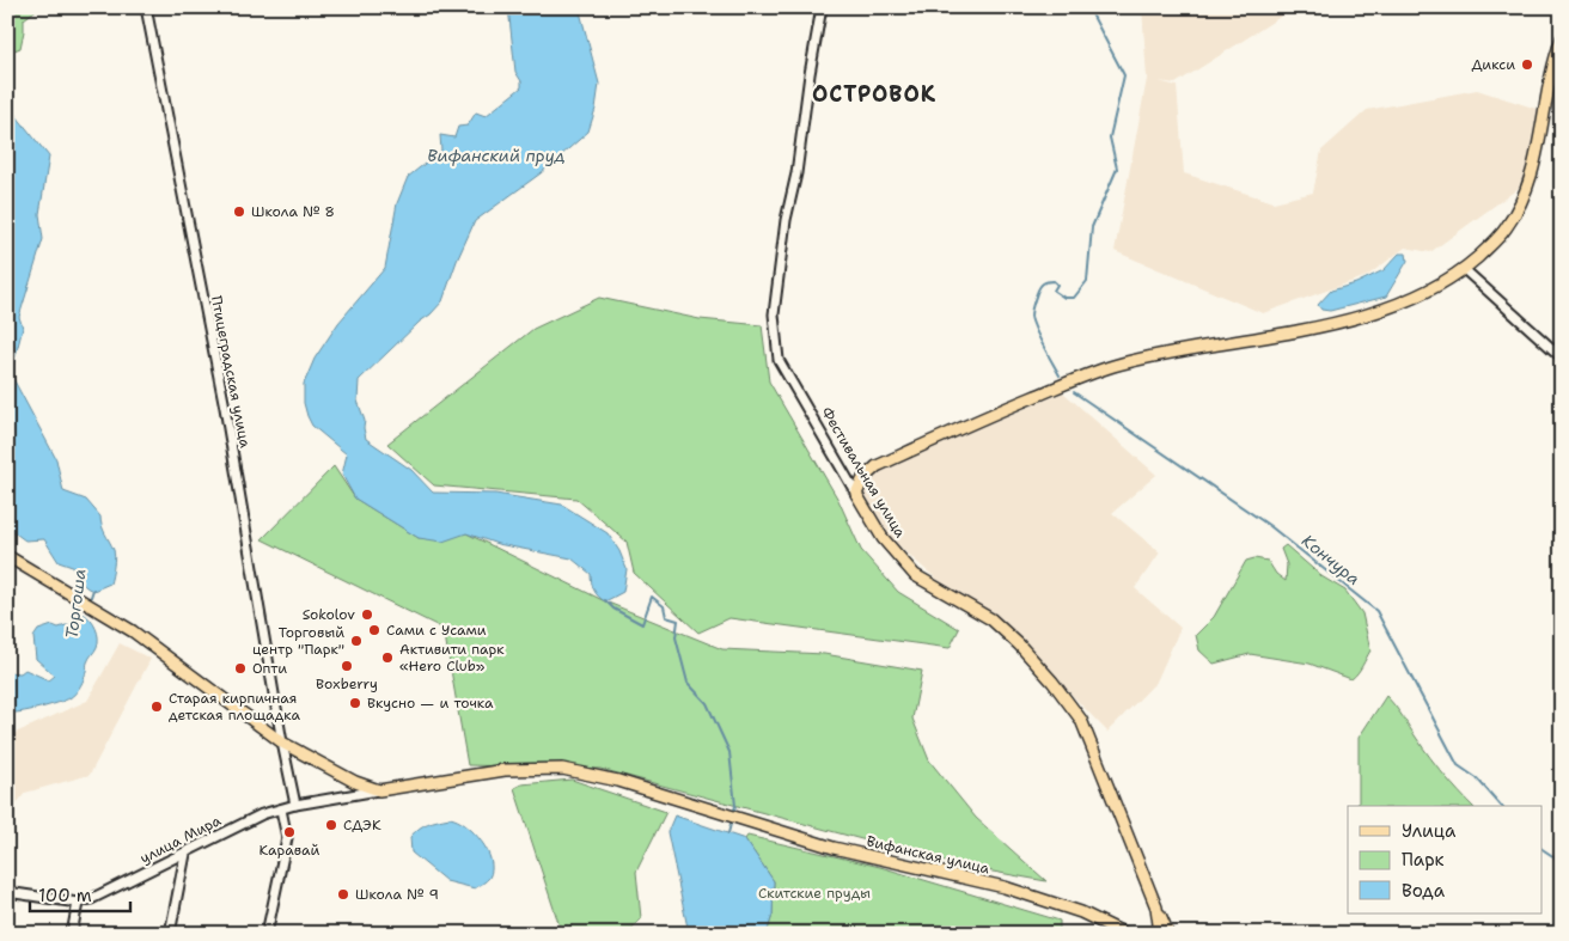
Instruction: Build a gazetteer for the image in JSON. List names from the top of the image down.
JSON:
{
  "streets": {
    "main road": ["Фестивальная улица", "Вифанская улица"],
    "street": ["Птицеградская улица", "улица Мира"]
  },
  "crossings": [
    ["Птицеградская улица", "улица Мира"],
    ["улица Мира", "Вифанская улица"]
  ],
  "districts": ["ОСТРОВОК"],
  "water": ["Вифанский пруд", "Кончура", "Торгоша"],
  "parks": ["Скитские пруды"],
  "places": [
    "Дикси",
    "Школа № 8",
    "Sokolov",
    "Сами с Усами",
    "Торговый центр \"Парк\"",
    "Активити парк «Hero Club»",
    "Boxberry",
    "Опти",
    "Вкусно — и точка",
    "Старая кирпичная детская площадка",
    "СДЭК",
    "Каравай",
    "Школа № 9"
  ],
  "legend": ["Улица", "Парк", "Вода"],
  "scale_bar": "100 m"
}
